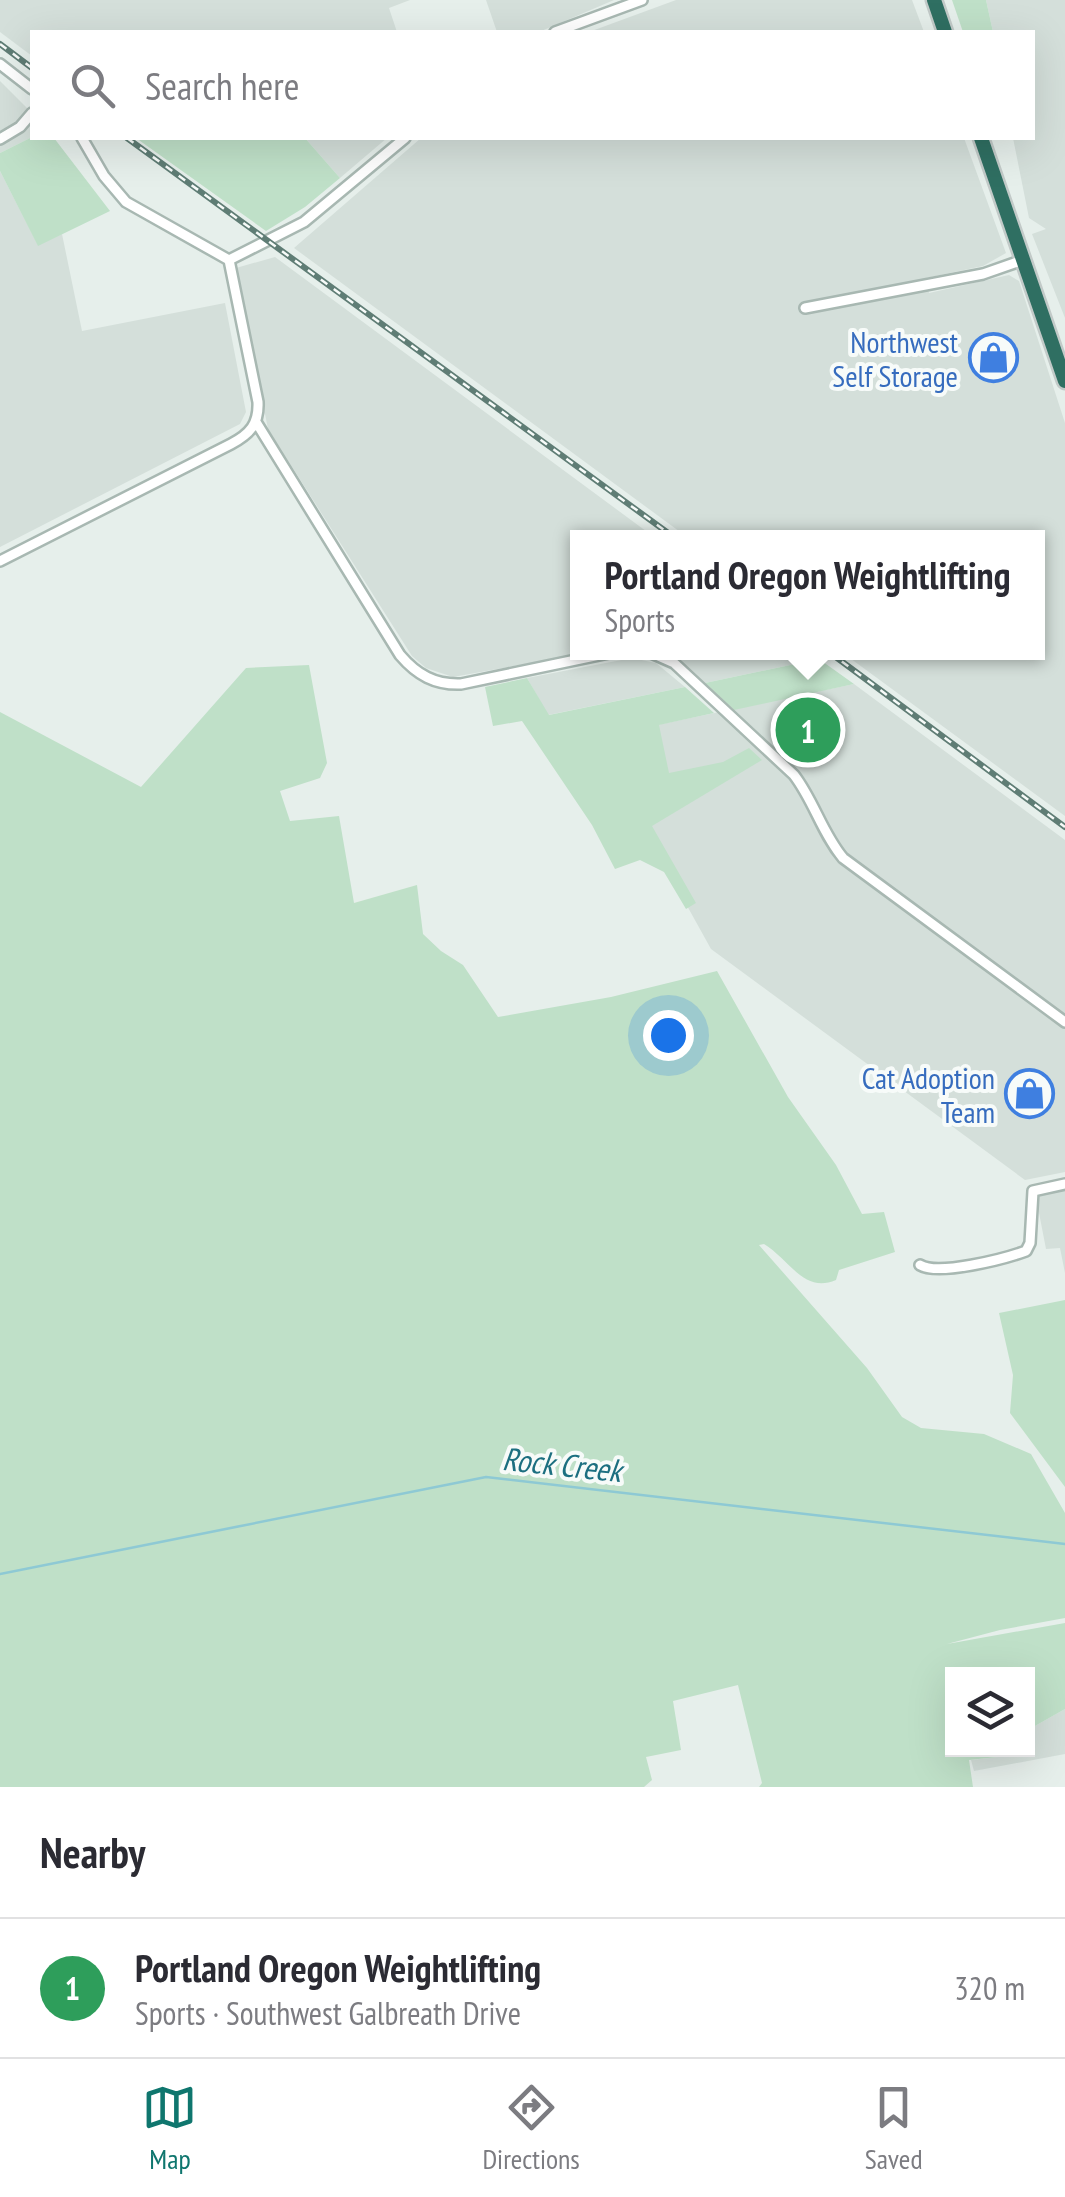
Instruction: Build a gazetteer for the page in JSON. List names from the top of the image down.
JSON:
{
  "water": ["Rock Creek"],
  "places": {
    "shop": ["Northwest Self Storage", "Cat Adoption Team"]
  },
  "page": {
    "search": "Search here",
    "popup": ["Portland Oregon Weightlifting", "Sports"],
    "pins": "1",
    "heading": "Nearby",
    "list": [
      {
        "mark": "1",
        "name": "Portland Oregon Weightlifting",
        "note": "Sports · Southwest Galbreath Drive",
        "value": "320 m"
      }
    ],
    "nav": ["Map", "Directions", "Saved"]
  }
}
